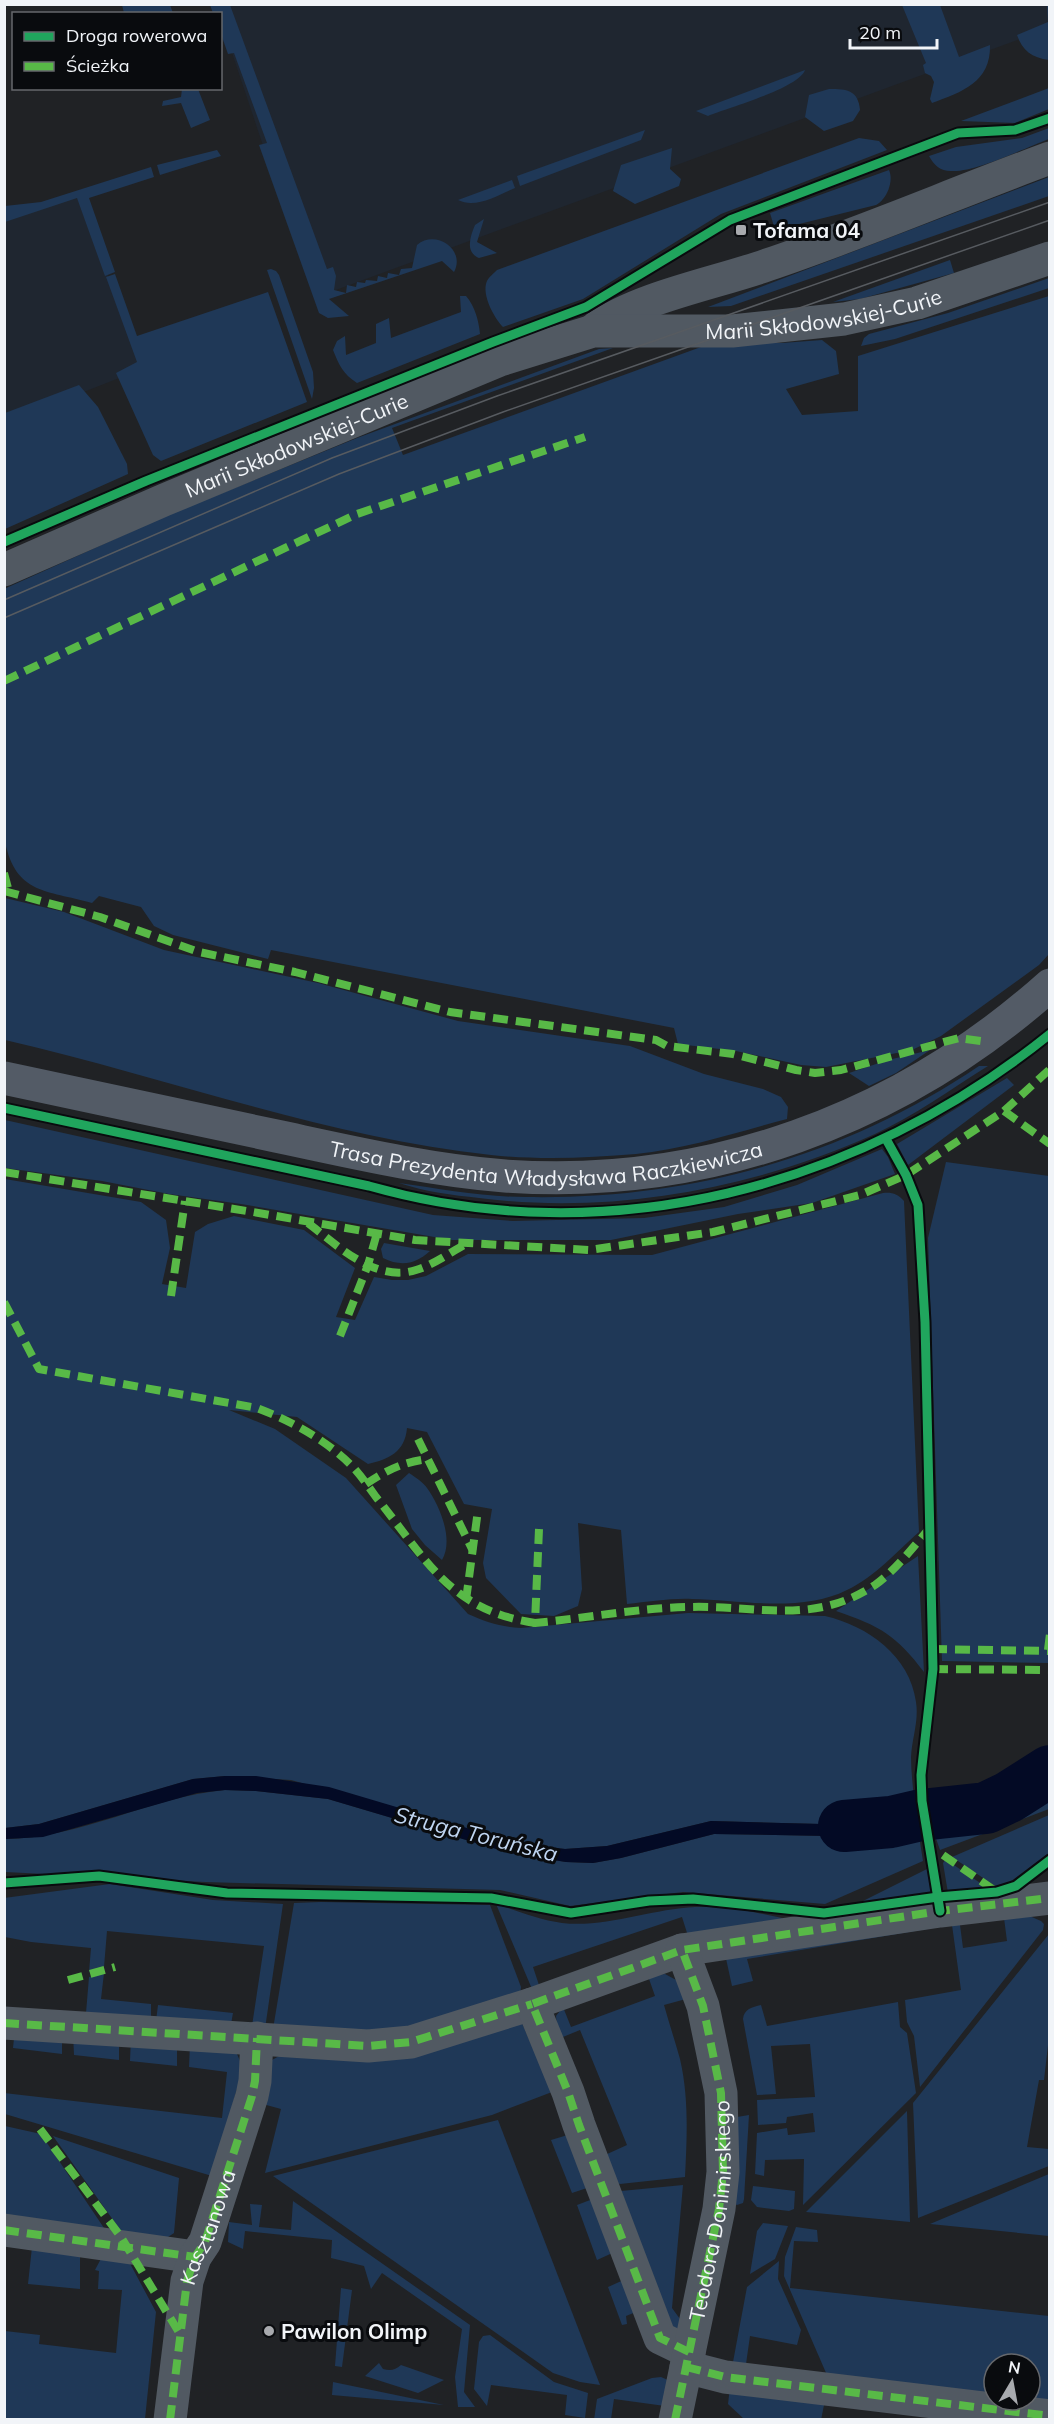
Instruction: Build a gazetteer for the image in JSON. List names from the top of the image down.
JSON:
{
  "streets": {
    "main road": ["Trasa Prezydenta Władysława Raczkiewicza"],
    "street": ["Marii Skłodowskiej-Curie", "Teodora Donimirskiego", "Kasztanowa"]
  },
  "water": ["Struga Toruńska"],
  "places": {
    "transit": ["Tofama 04"],
    "other": ["Pawilon Olimp"]
  },
  "legend": ["Droga rowerowa", "Ścieżka"],
  "scale_bar": "20 m",
  "north": "top"
}
